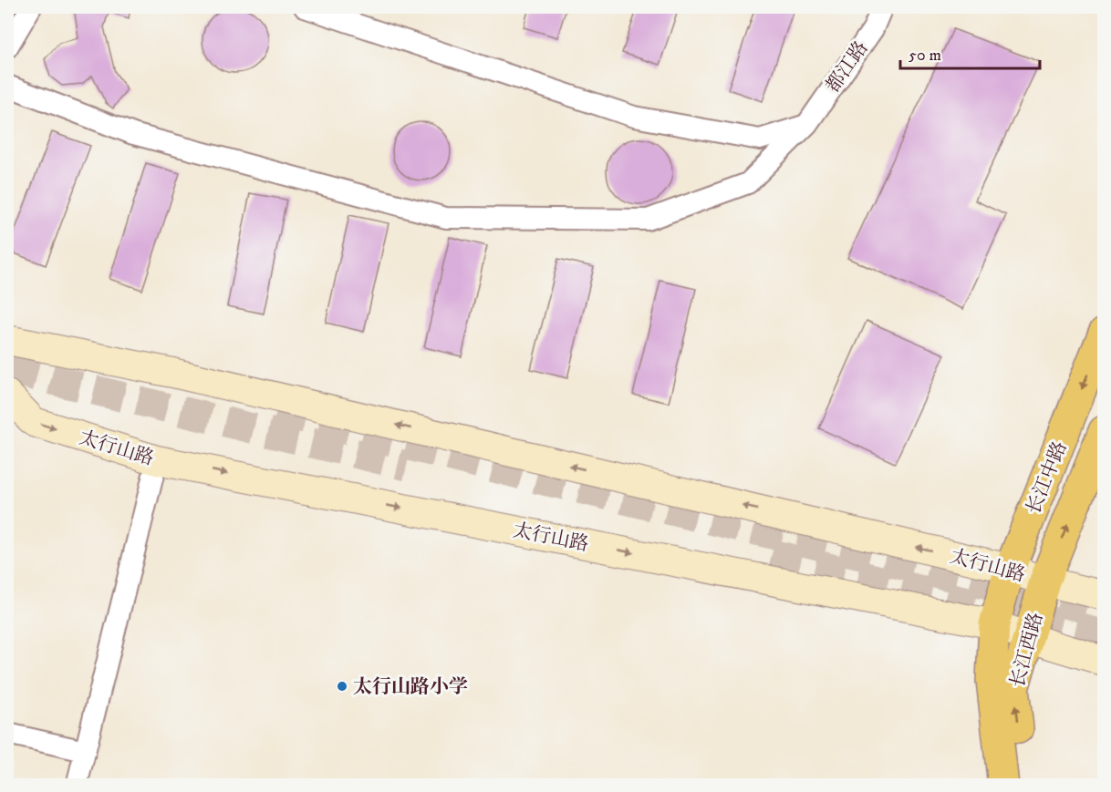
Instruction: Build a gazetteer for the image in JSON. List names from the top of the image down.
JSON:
{
  "streets": {
    "main road": ["太行山路", "长江中路", "长江西路"],
    "street": ["都江路"]
  },
  "crossings": [
    ["太行山路", "长江中路"],
    ["太行山路", "长江西路"],
    ["长江中路", "长江西路"]
  ],
  "places": ["太行山路小学"],
  "scale_bar": "50 m"
}
